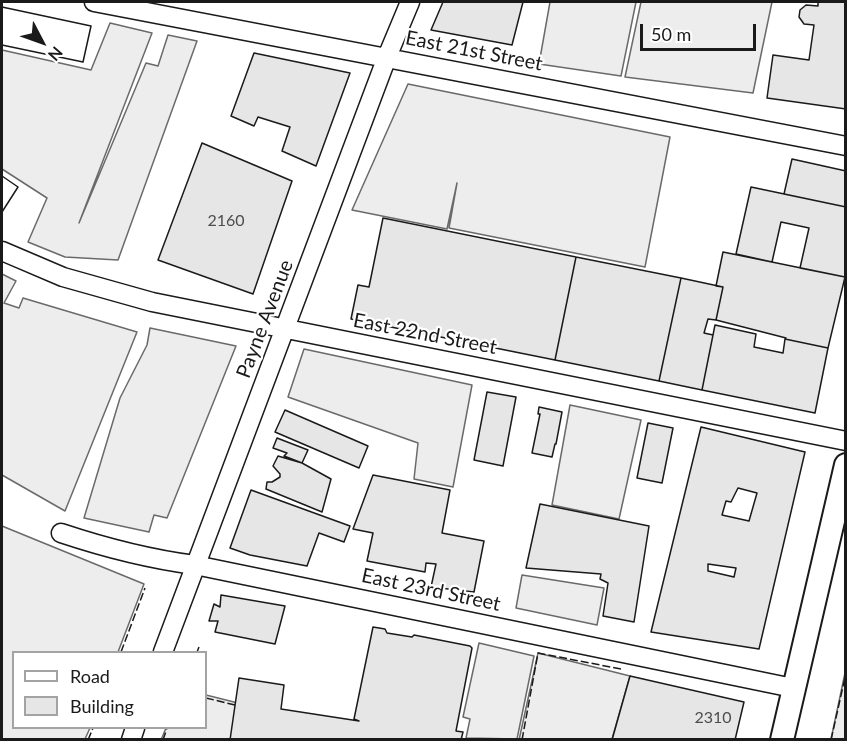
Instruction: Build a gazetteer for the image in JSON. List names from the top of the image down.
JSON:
{
  "streets": {
    "street": [
      "East 21st Street",
      "Payne Avenue",
      "East 22nd Street",
      "East 23rd Street"
    ]
  },
  "crossings": [
    ["East 21st Street", "Payne Avenue"],
    ["Payne Avenue", "East 22nd Street"],
    ["Payne Avenue", "East 23rd Street"]
  ],
  "house_numbers": ["2160", "2310"],
  "legend": ["Road", "Building"],
  "scale_bar": "50 m",
  "north": "bottom right"
}
